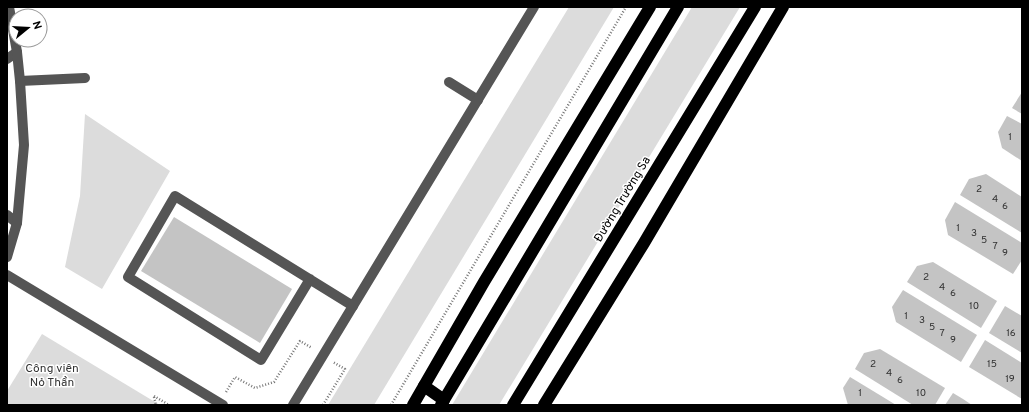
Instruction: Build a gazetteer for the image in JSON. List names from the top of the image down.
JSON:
{
  "streets": {
    "highway": ["Đường Trường Sa"]
  },
  "parks": ["Công viên Nỏ Thần"],
  "house_numbers": [
    "1",
    "2",
    "4",
    "6",
    "1",
    "3",
    "5",
    "7",
    "9",
    "2",
    "4",
    "6",
    "10",
    "1",
    "3",
    "5",
    "7",
    "16",
    "9",
    "2",
    "15",
    "4",
    "19",
    "6",
    "1",
    "10"
  ],
  "north": "right"
}
